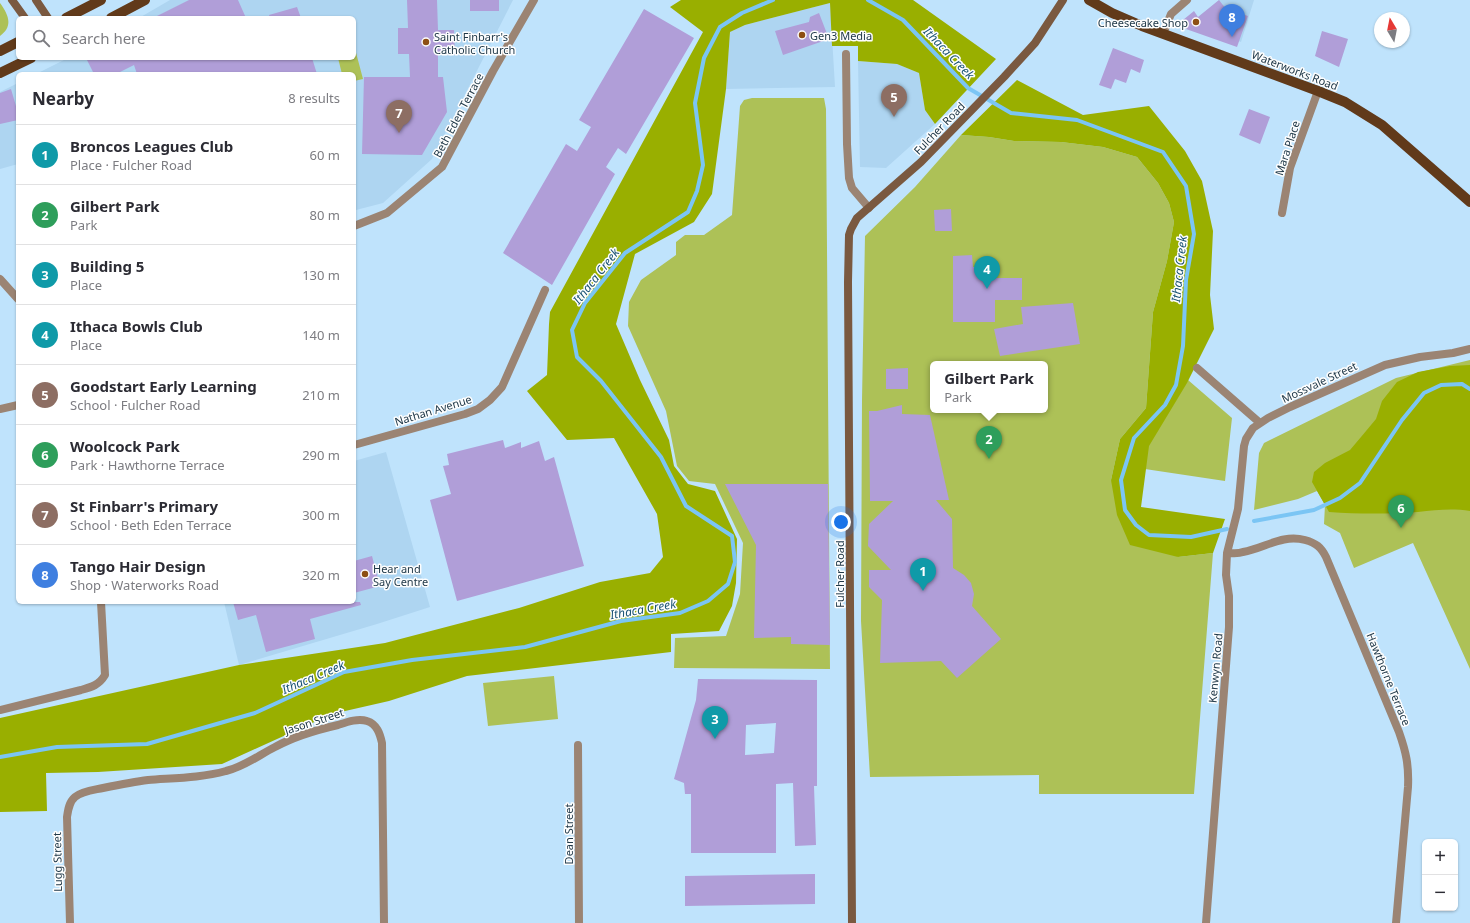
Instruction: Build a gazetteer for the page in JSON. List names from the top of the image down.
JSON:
{
  "streets": {
    "main road": ["Waterworks Road"],
    "street": [
      "Beth Eden Terrace",
      "Fulcher Road",
      "Mara Place",
      "Mossvale Street",
      "Nathan Avenue",
      "Kenwyn Road",
      "Hawthorne Terrace",
      "Jason Street",
      "Dean Street",
      "Lugg Street"
    ]
  },
  "crossings": [
    ["Waterworks Road", "Mara Place"],
    ["Mossvale Street", "Kenwyn Road"],
    ["Kenwyn Road", "Hawthorne Terrace"],
    ["Jason Street", "Lugg Street"]
  ],
  "water": ["Ithaca Creek"],
  "places": [
    "Cheesecake Shop",
    "Gen3 Media",
    "Saint Finbarr's Catholic Church",
    "Hear and Say Centre"
  ],
  "north": "top",
  "page": {
    "pins": [
      "8",
      "5",
      "7",
      "4",
      "2",
      "6",
      "1",
      "3"
    ],
    "search": "Search here",
    "heading": ["Nearby", "8 results"],
    "list": [
      {
        "mark": "1",
        "name": "Broncos Leagues Club",
        "note": "Place · Fulcher Road",
        "value": "60 m"
      },
      {
        "mark": "2",
        "name": "Gilbert Park",
        "note": "Park",
        "value": "80 m"
      },
      {
        "mark": "3",
        "name": "Building 5",
        "note": "Place",
        "value": "130 m"
      },
      {
        "mark": "4",
        "name": "Ithaca Bowls Club",
        "note": "Place",
        "value": "140 m"
      },
      {
        "mark": "5",
        "name": "Goodstart Early Learning",
        "note": "School · Fulcher Road",
        "value": "210 m"
      },
      {
        "mark": "6",
        "name": "Woolcock Park",
        "note": "Park · Hawthorne Terrace",
        "value": "290 m"
      },
      {
        "mark": "7",
        "name": "St Finbarr's Primary",
        "note": "School · Beth Eden Terrace",
        "value": "300 m"
      },
      {
        "mark": "8",
        "name": "Tango Hair Design",
        "note": "Shop · Waterworks Road",
        "value": "320 m"
      }
    ],
    "popup": ["Gilbert Park", "Park"],
    "map_buttons": ["+", "−"]
  }
}
